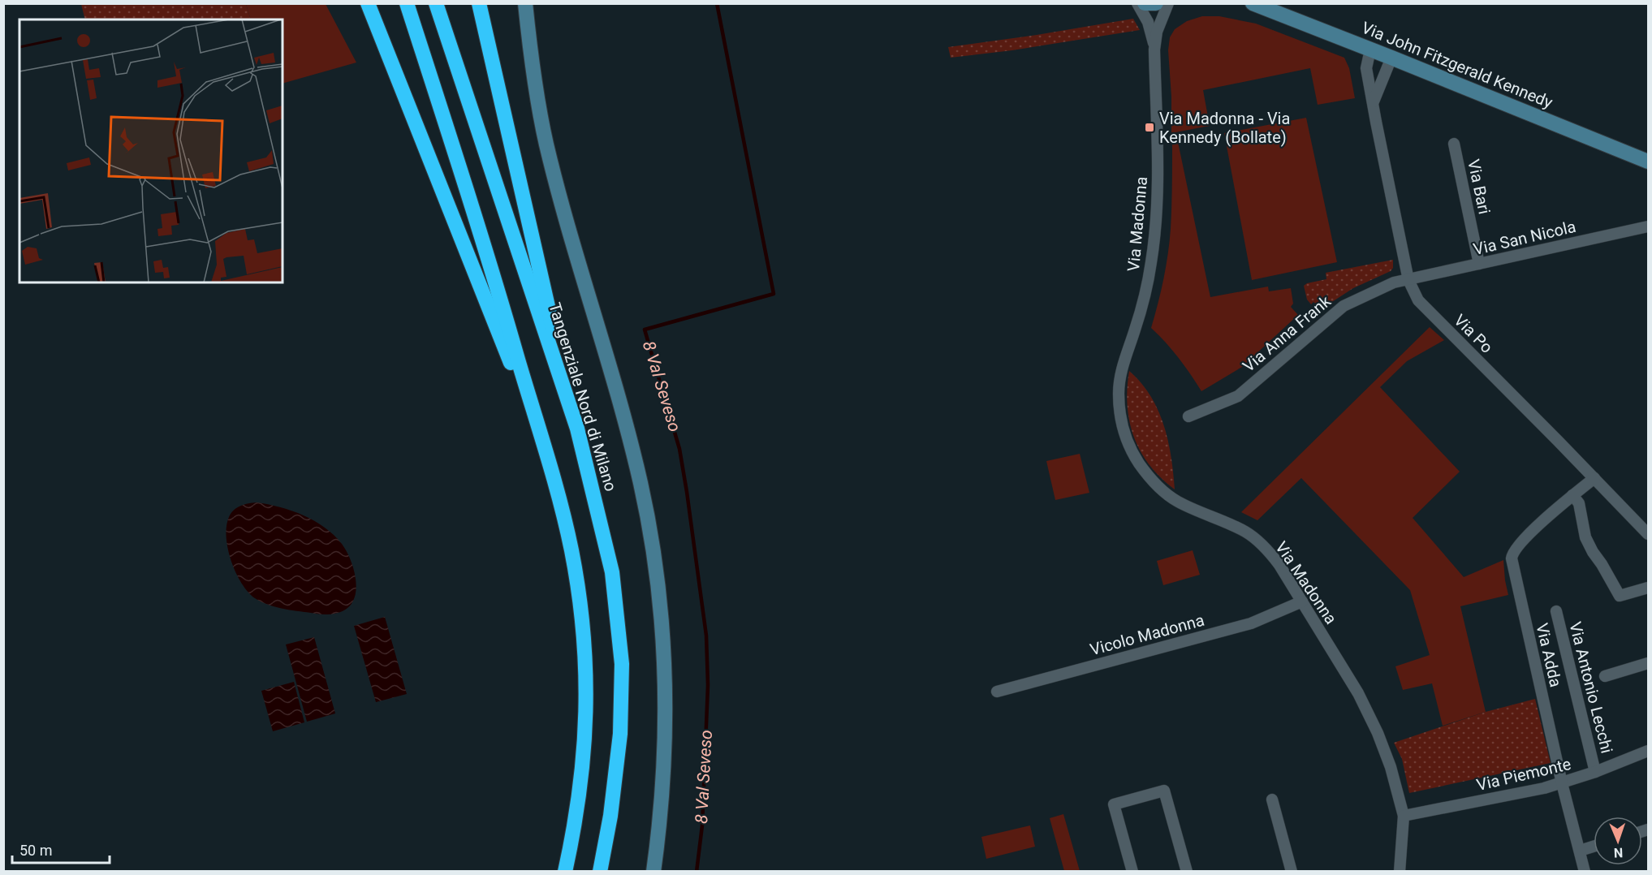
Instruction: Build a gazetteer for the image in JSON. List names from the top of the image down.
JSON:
{
  "streets": {
    "highway": ["Tangenziale Nord di Milano"],
    "main road": ["Via John Fitzgerald Kennedy"],
    "street": [
      "Via Bari",
      "Via Madonna",
      "Via San Nicola",
      "Via Anna Frank",
      "Via Po",
      "Vicolo Madonna",
      "Via Adda",
      "Via Antonio Lecchi",
      "Via Piemonte"
    ]
  },
  "crossings": [
    ["Via John Fitzgerald Kennedy", "Via Po"],
    ["Via Bari", "Via San Nicola"],
    ["Via Madonna", "Vicolo Madonna"],
    ["Via Madonna", "Via Piemonte"],
    ["Via San Nicola", "Via Anna Frank"],
    ["Via San Nicola", "Via Po"],
    ["Via Anna Frank", "Via Po"],
    ["Via Po", "Via Adda"],
    ["Via Adda", "Via Piemonte"],
    ["Via Antonio Lecchi", "Via Piemonte"]
  ],
  "water": ["8 Val Seveso"],
  "places": {
    "transit": ["Via Madonna - Via Kennedy (Bollate)"]
  },
  "scale_bar": "50 m",
  "north": "bottom"
}
